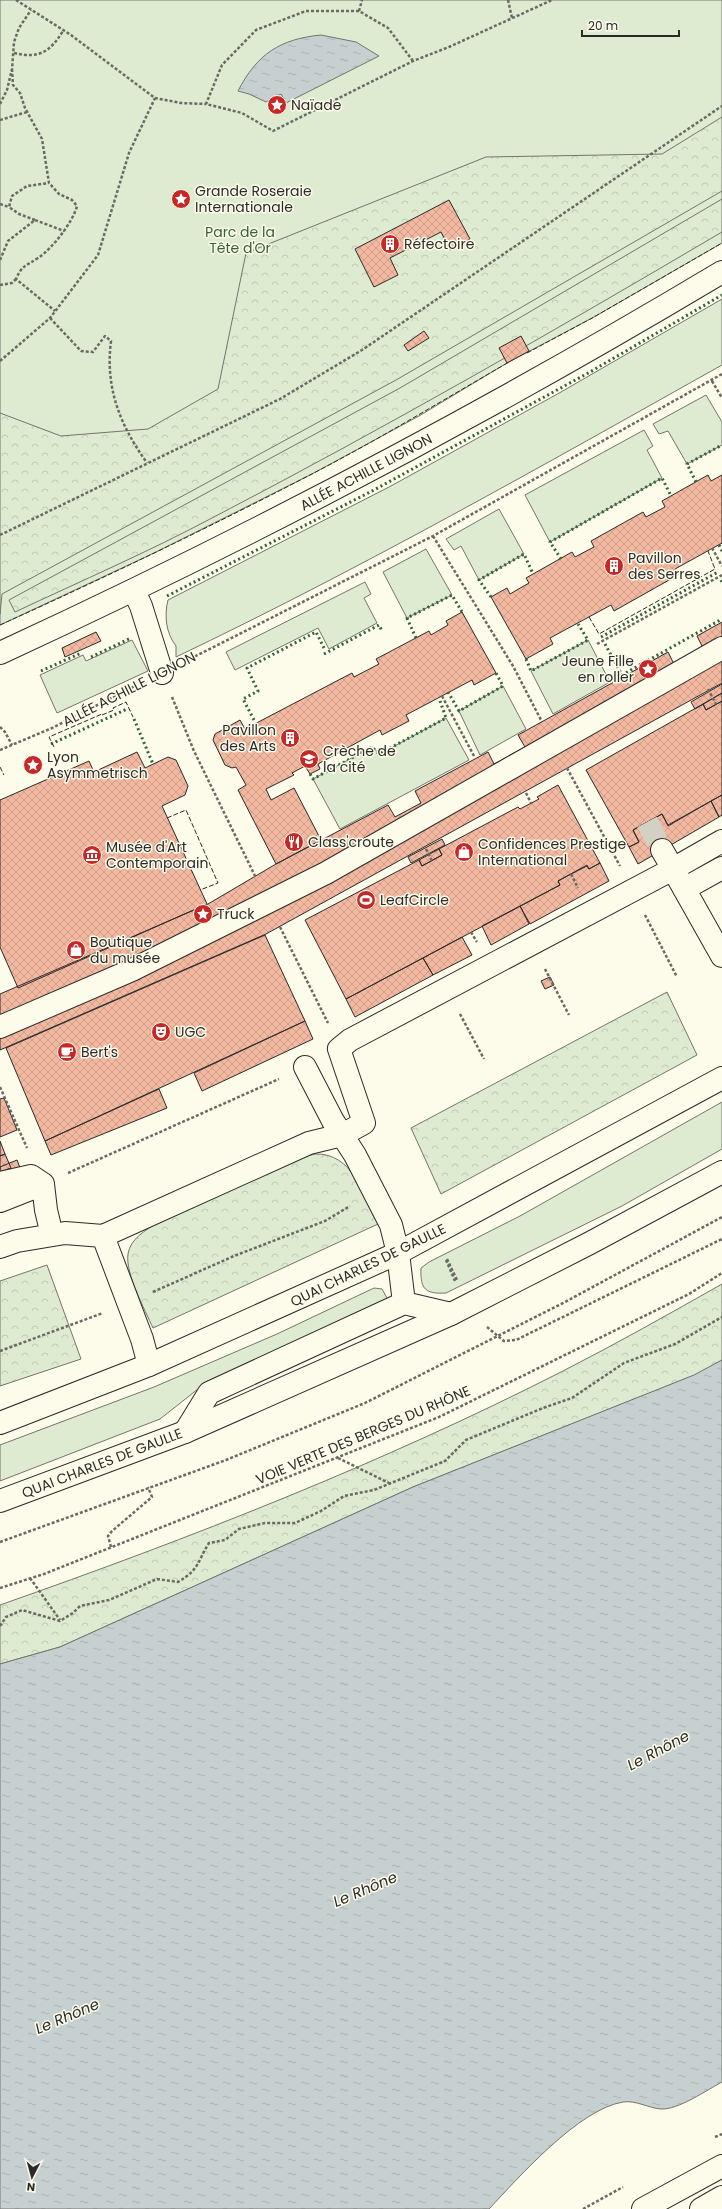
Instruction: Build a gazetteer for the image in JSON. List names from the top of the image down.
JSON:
{
  "streets": {
    "main road": ["ALLÉE ACHILLE LIGNON", "QUAI CHARLES DE GAULLE"],
    "path": ["VOIE VERTE DES BERGES DU RHÔNE"]
  },
  "water": ["Le Rhône"],
  "parks": ["Parc de la Tête d'Or"],
  "places": {
    "place": [
      "Naïade",
      "Grande Roseraie Internationale",
      "Jeune Fille en roller",
      "Lyon Asymmetrisch",
      "Truck"
    ],
    "building": ["Réfectoire", "Pavillon des Serres", "Pavillon des Arts"],
    "school or university": ["Crèche de la cité"],
    "restaurant": ["Class'croute"],
    "shop": ["Confidences Prestige International", "Boutique du musée"],
    "museum": ["Musée d'Art Contemporain"],
    "sports": ["LeafCircle"],
    "theatre": ["UGC"],
    "cafe": ["Bert's"]
  },
  "scale_bar": "20 m",
  "north": "bottom"
}
